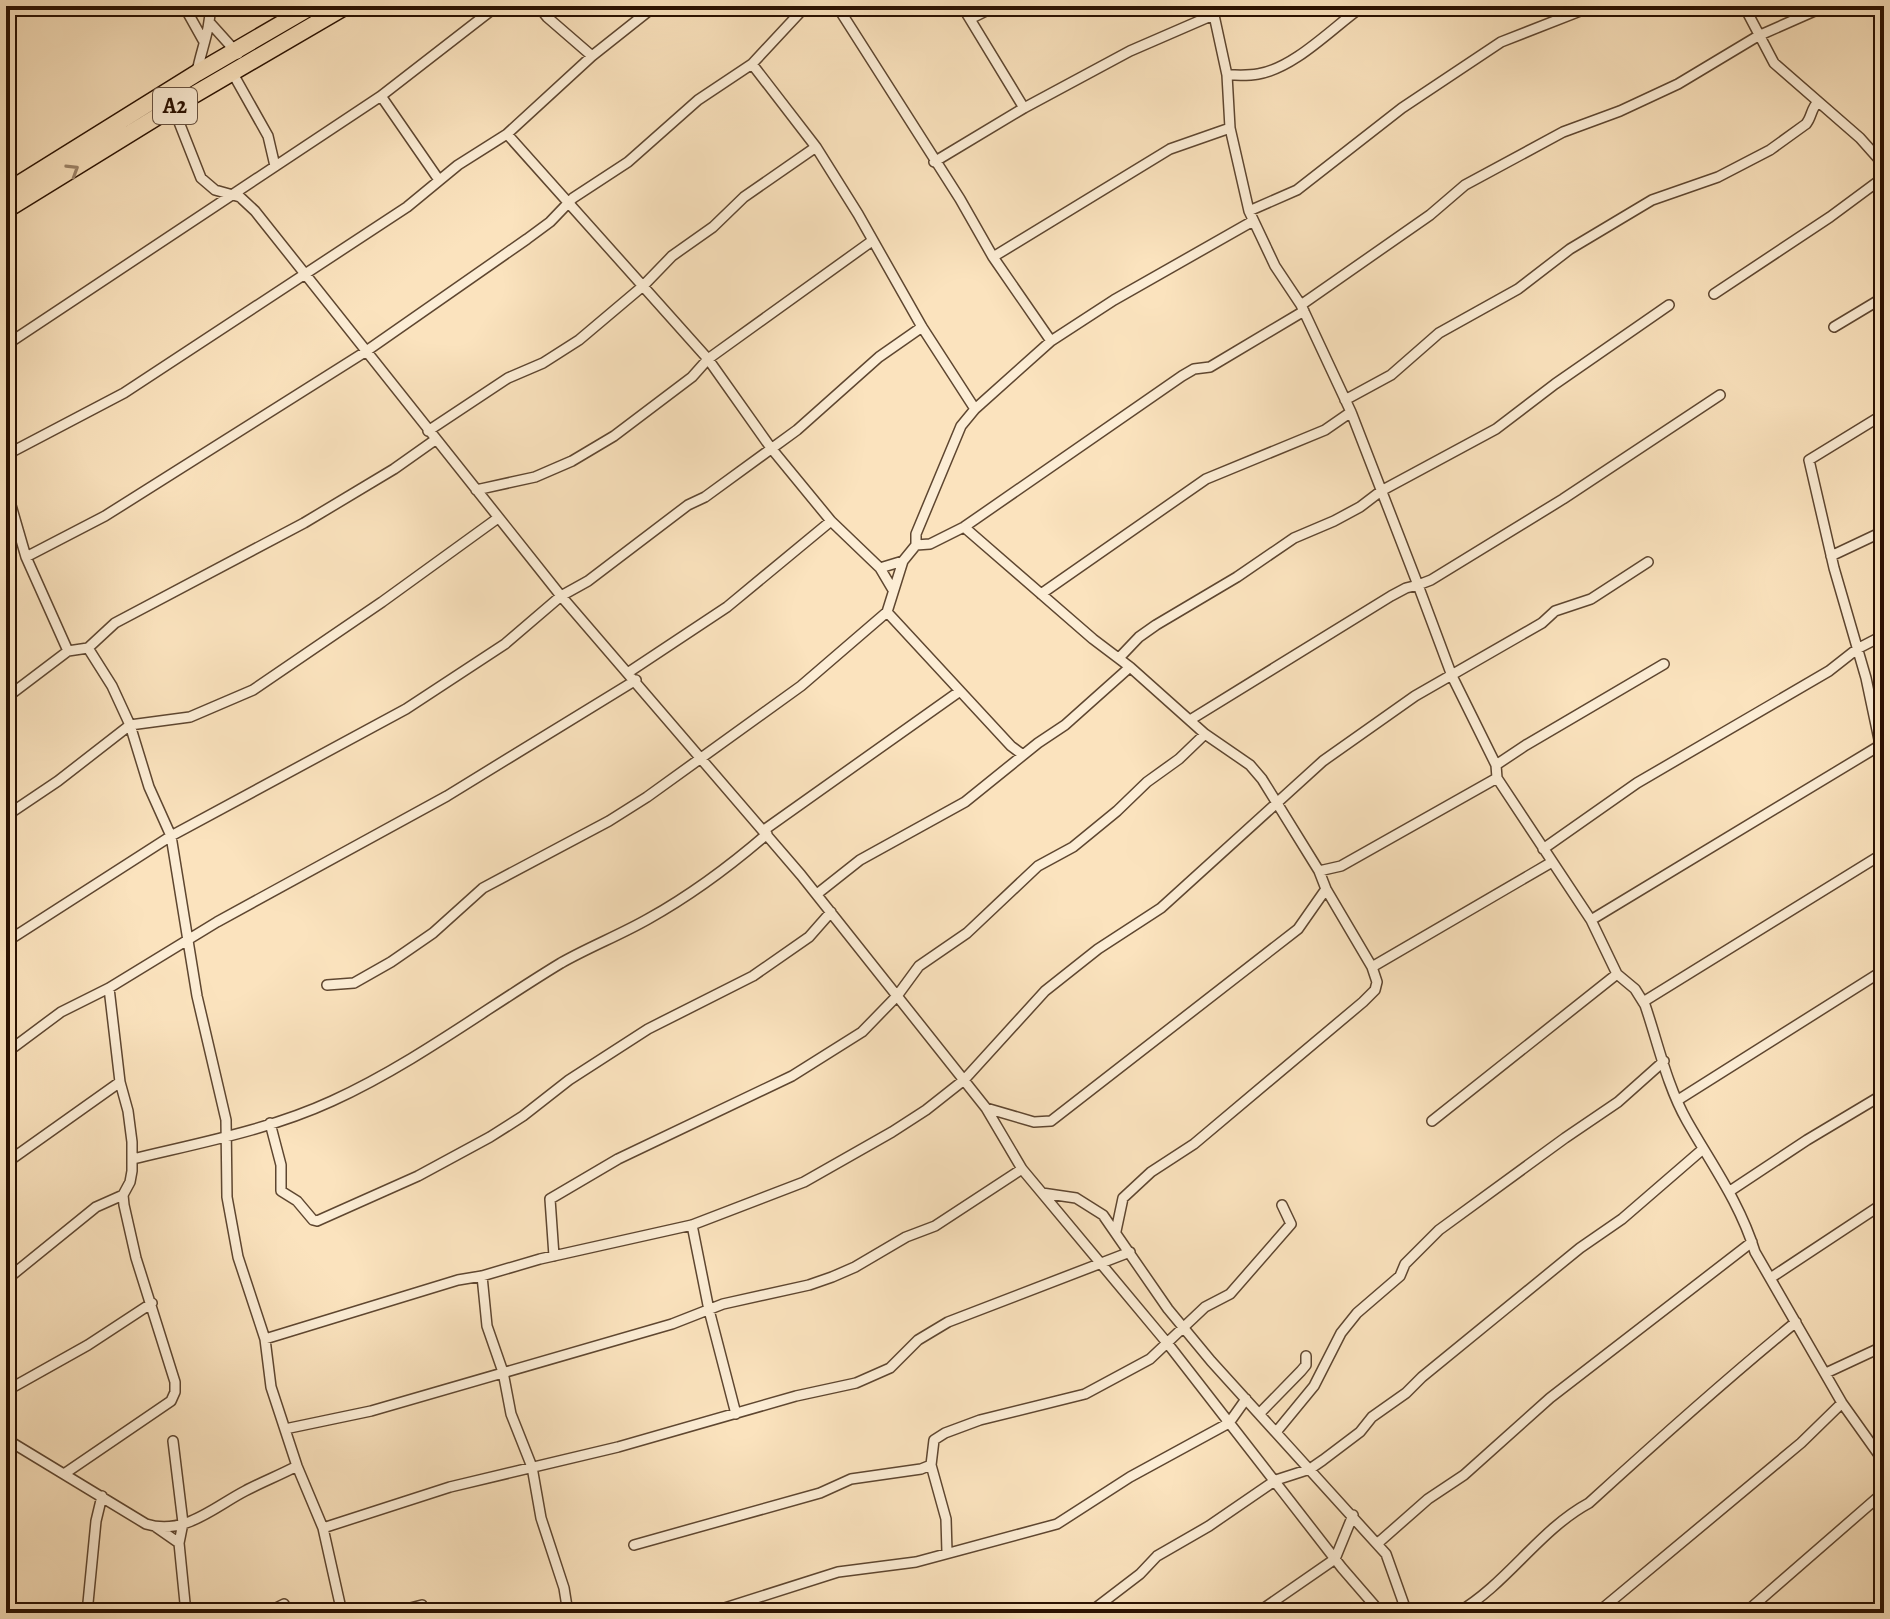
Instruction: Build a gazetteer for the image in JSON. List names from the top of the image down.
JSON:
{
  "streets": {
    "highway": ["A2"]
  }
}
